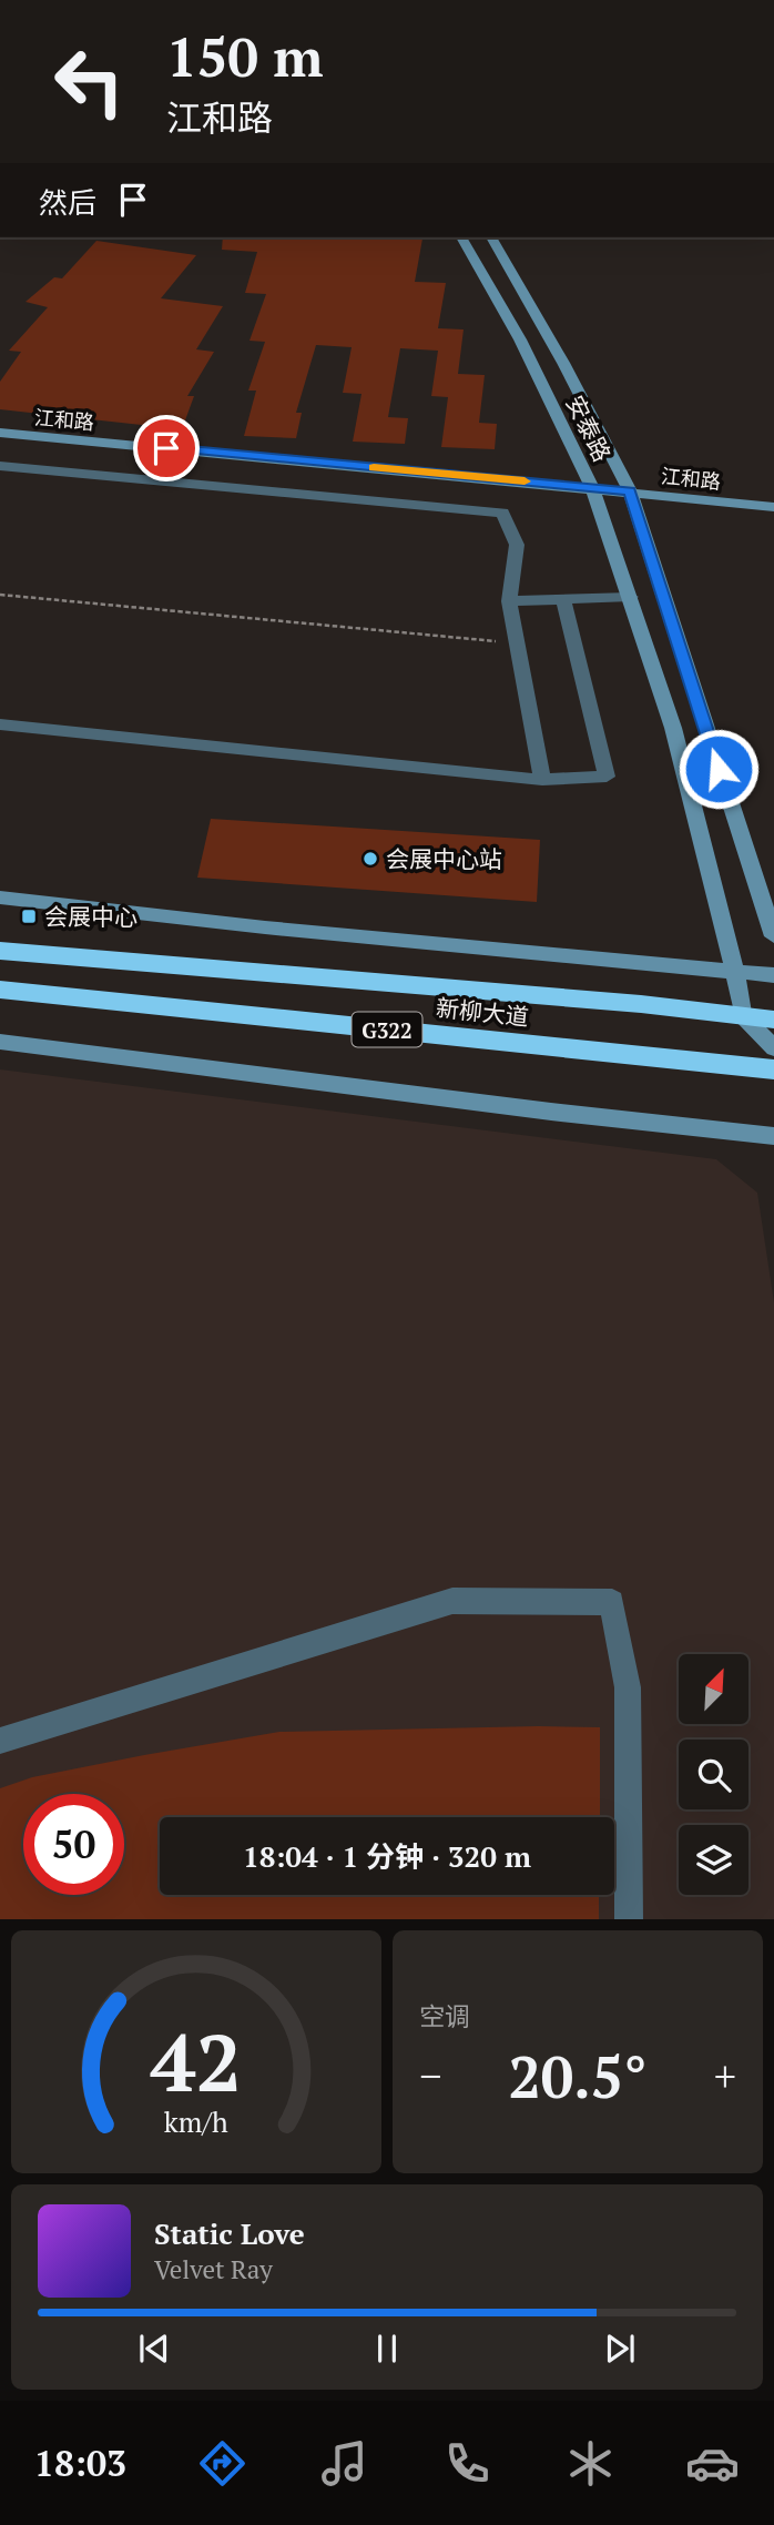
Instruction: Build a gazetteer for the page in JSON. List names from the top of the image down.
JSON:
{
  "streets": {
    "highway": ["新柳大道", "G322"],
    "main road": ["江和路", "安泰路"]
  },
  "crossings": [
    ["江和路", "安泰路"],
    ["安泰路", "新柳大道"]
  ],
  "places": {
    "other": ["会展中心站"],
    "transit": ["会展中心"]
  },
  "north": "top right",
  "page": {
    "turn": ["150 m", "江和路"],
    "then": "然后",
    "limit": "50",
    "trip": "18:04 · 1 分钟 · 320 m",
    "tile": "空调",
    "heat": ["−", "20.5°", "+"],
    "song": ["Static Love", "Velvet Ray"],
    "tabs": "18:03",
    "gauge": ["42", "km/h"]
  }
}
